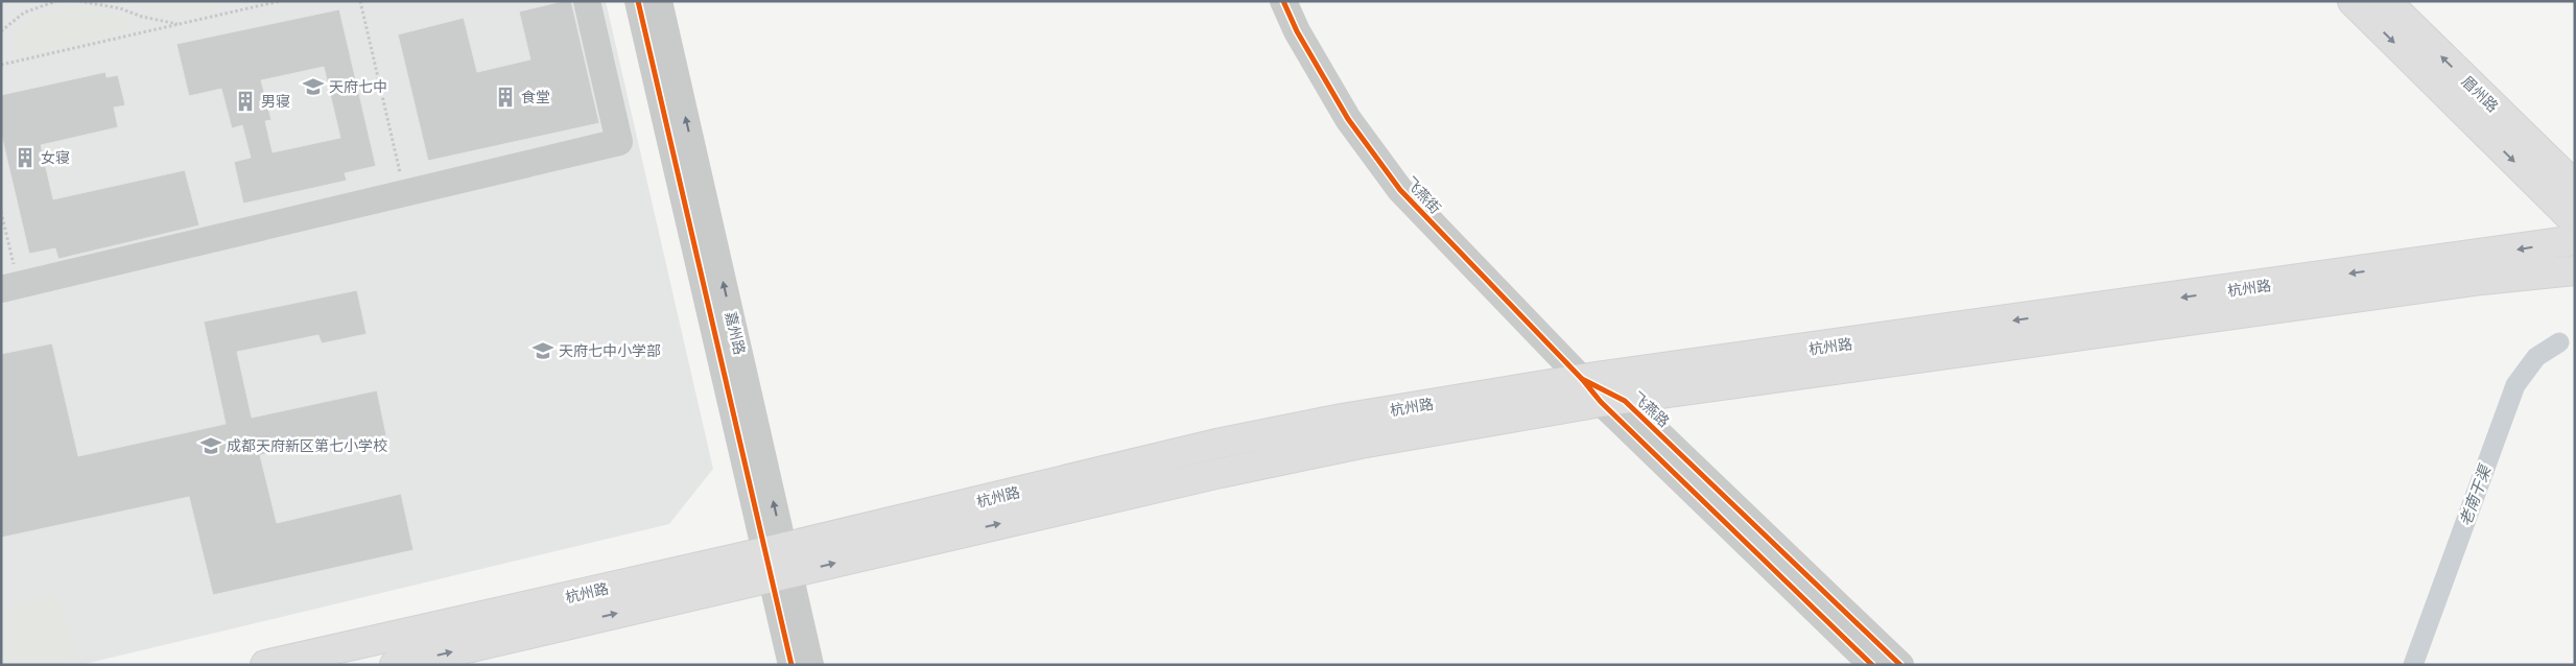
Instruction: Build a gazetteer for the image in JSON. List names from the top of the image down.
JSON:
{
  "streets": {
    "main road": ["眉州路", "杭州路"],
    "street": ["飞燕街", "嘉州路", "飞燕路"]
  },
  "crossings": [
    ["飞燕街", "杭州路"],
    ["飞燕街", "飞燕路"],
    ["杭州路", "嘉州路"],
    ["杭州路", "飞燕路"]
  ],
  "water": ["老南干渠"],
  "places": {
    "school or university": ["天府七中", "天府七中小学部", "成都天府新区第七小学校"],
    "building": ["食堂", "男寝", "女寝"]
  }
}
